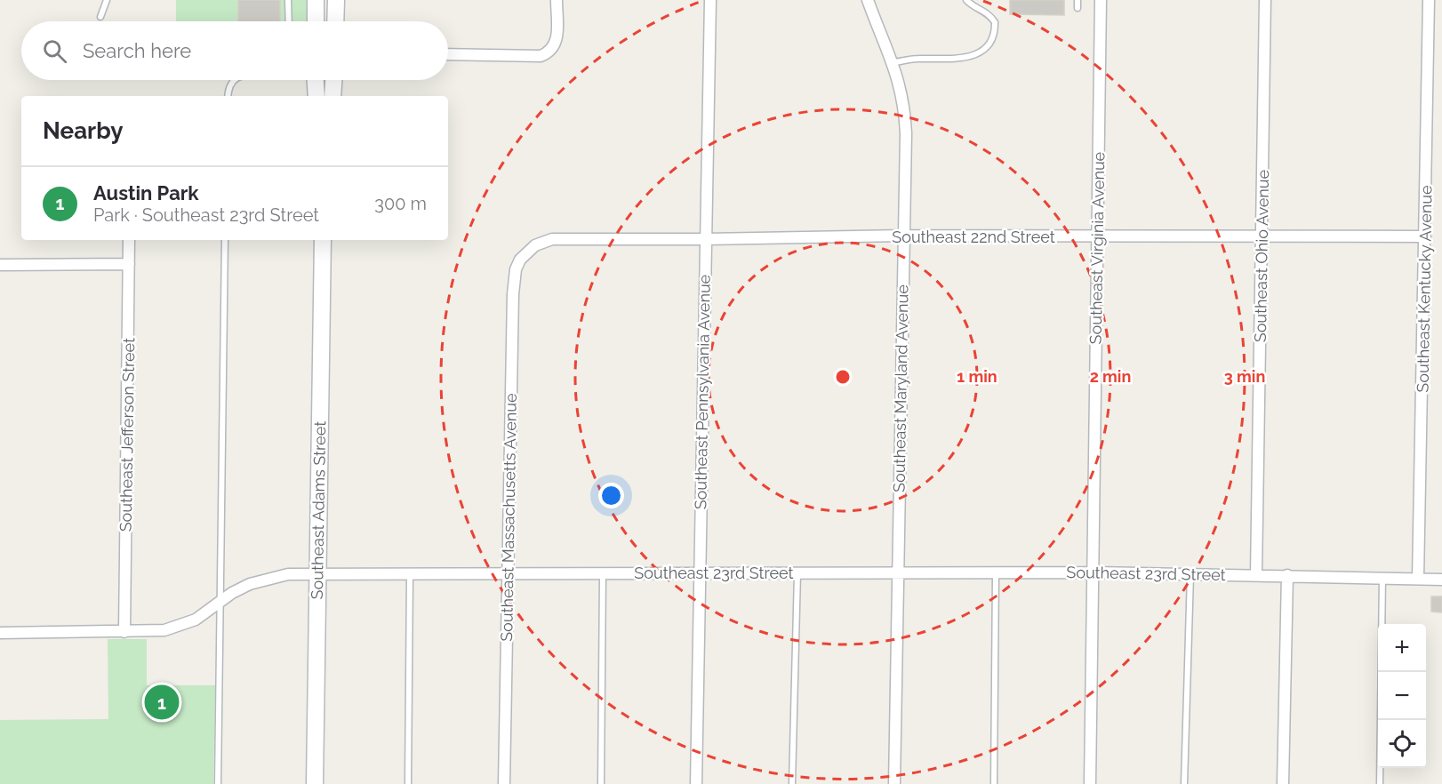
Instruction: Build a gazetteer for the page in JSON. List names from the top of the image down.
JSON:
{
  "streets": {
    "main road": ["Southeast Adams Street"],
    "street": [
      "Southeast 22nd Street",
      "Southeast Virginia Avenue",
      "Southeast Ohio Avenue",
      "Southeast Kentucky Avenue",
      "Southeast Maryland Avenue",
      "Southeast Pennsylvania Avenue",
      "Southeast Jefferson Street",
      "Southeast Massachusetts Avenue",
      "Southeast 23rd Street"
    ]
  },
  "crossings": [
    ["Southeast 22nd Street", "Southeast Virginia Avenue"],
    ["Southeast 22nd Street", "Southeast Ohio Avenue"],
    ["Southeast 22nd Street", "Southeast Kentucky Avenue"],
    ["Southeast 22nd Street", "Southeast Maryland Avenue"],
    ["Southeast 22nd Street", "Southeast Pennsylvania Avenue"],
    ["Southeast 22nd Street", "Southeast Massachusetts Avenue"],
    ["Southeast Virginia Avenue", "Southeast 23rd Street"],
    ["Southeast Ohio Avenue", "Southeast 23rd Street"],
    ["Southeast Kentucky Avenue", "Southeast 23rd Street"],
    ["Southeast Maryland Avenue", "Southeast 23rd Street"],
    ["Southeast Pennsylvania Avenue", "Southeast 23rd Street"],
    ["Southeast Jefferson Street", "Southeast 23rd Street"],
    ["Southeast Adams Street", "Southeast 23rd Street"],
    ["Southeast Massachusetts Avenue", "Southeast 23rd Street"]
  ],
  "page": {
    "search": "Search here",
    "heading": "Nearby",
    "list": [
      {
        "mark": "1",
        "name": "Austin Park",
        "note": "Park · Southeast 23rd Street",
        "value": "300 m"
      }
    ],
    "map_buttons": ["+", "−"],
    "pins": "1"
  },
  "rings": ["1 min", "2 min", "3 min"]
}
